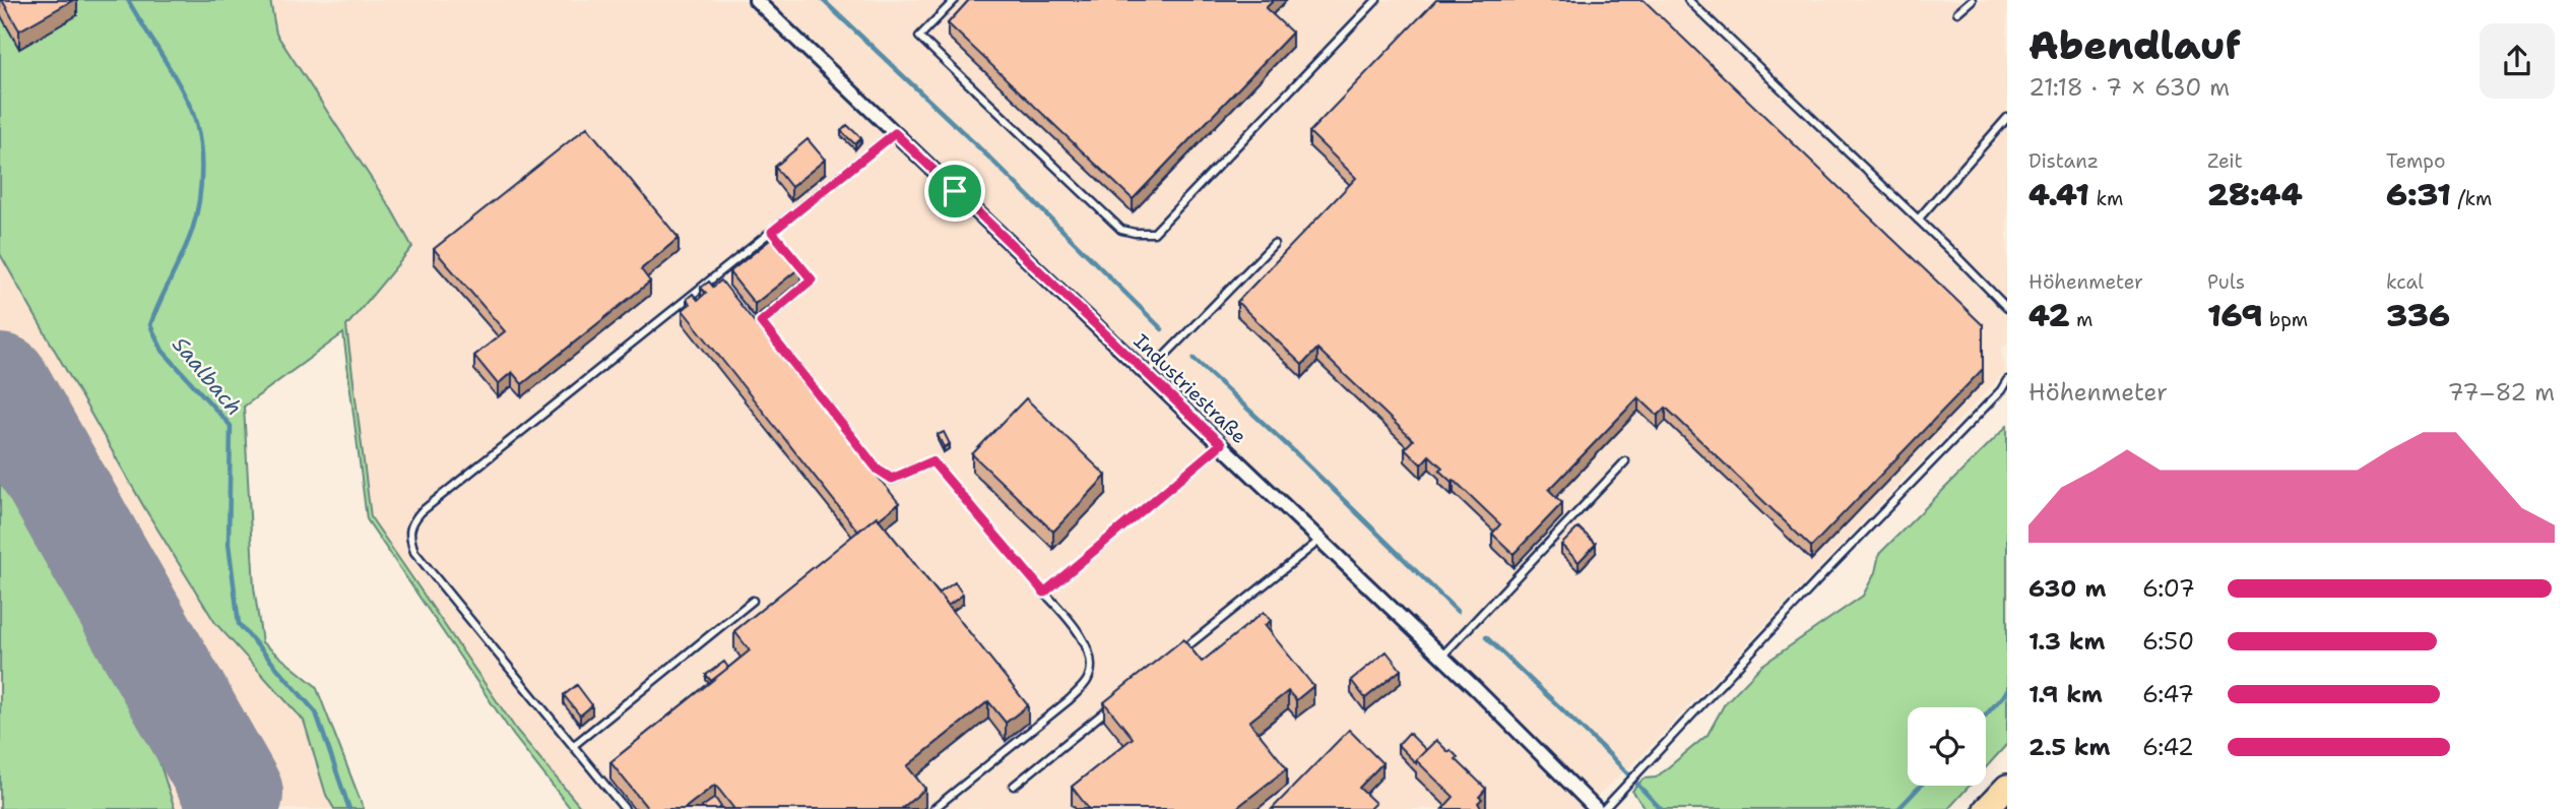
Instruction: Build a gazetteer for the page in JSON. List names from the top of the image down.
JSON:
{
  "streets": {
    "street": ["Industriestraße"]
  },
  "water": ["Saalbach"],
  "page": {
    "heading": ["Abendlauf", "21:18 · 7 × 630 m"],
    "stats": [
      ["Distanz", "4.41 km"],
      ["Zeit", "28:44"],
      ["Tempo", "6:31 /km"],
      ["Höhenmeter", "42 m"],
      ["Puls", "169 bpm"],
      ["kcal", "336"]
    ],
    "chart": ["Höhenmeter", "77–82 m"],
    "list": [
      {
        "name": "630 m",
        "note": "6:07"
      },
      {
        "name": "1.3 km",
        "note": "6:50"
      },
      {
        "name": "1.9 km",
        "note": "6:47"
      },
      {
        "name": "2.5 km",
        "note": "6:42"
      }
    ]
  }
}
